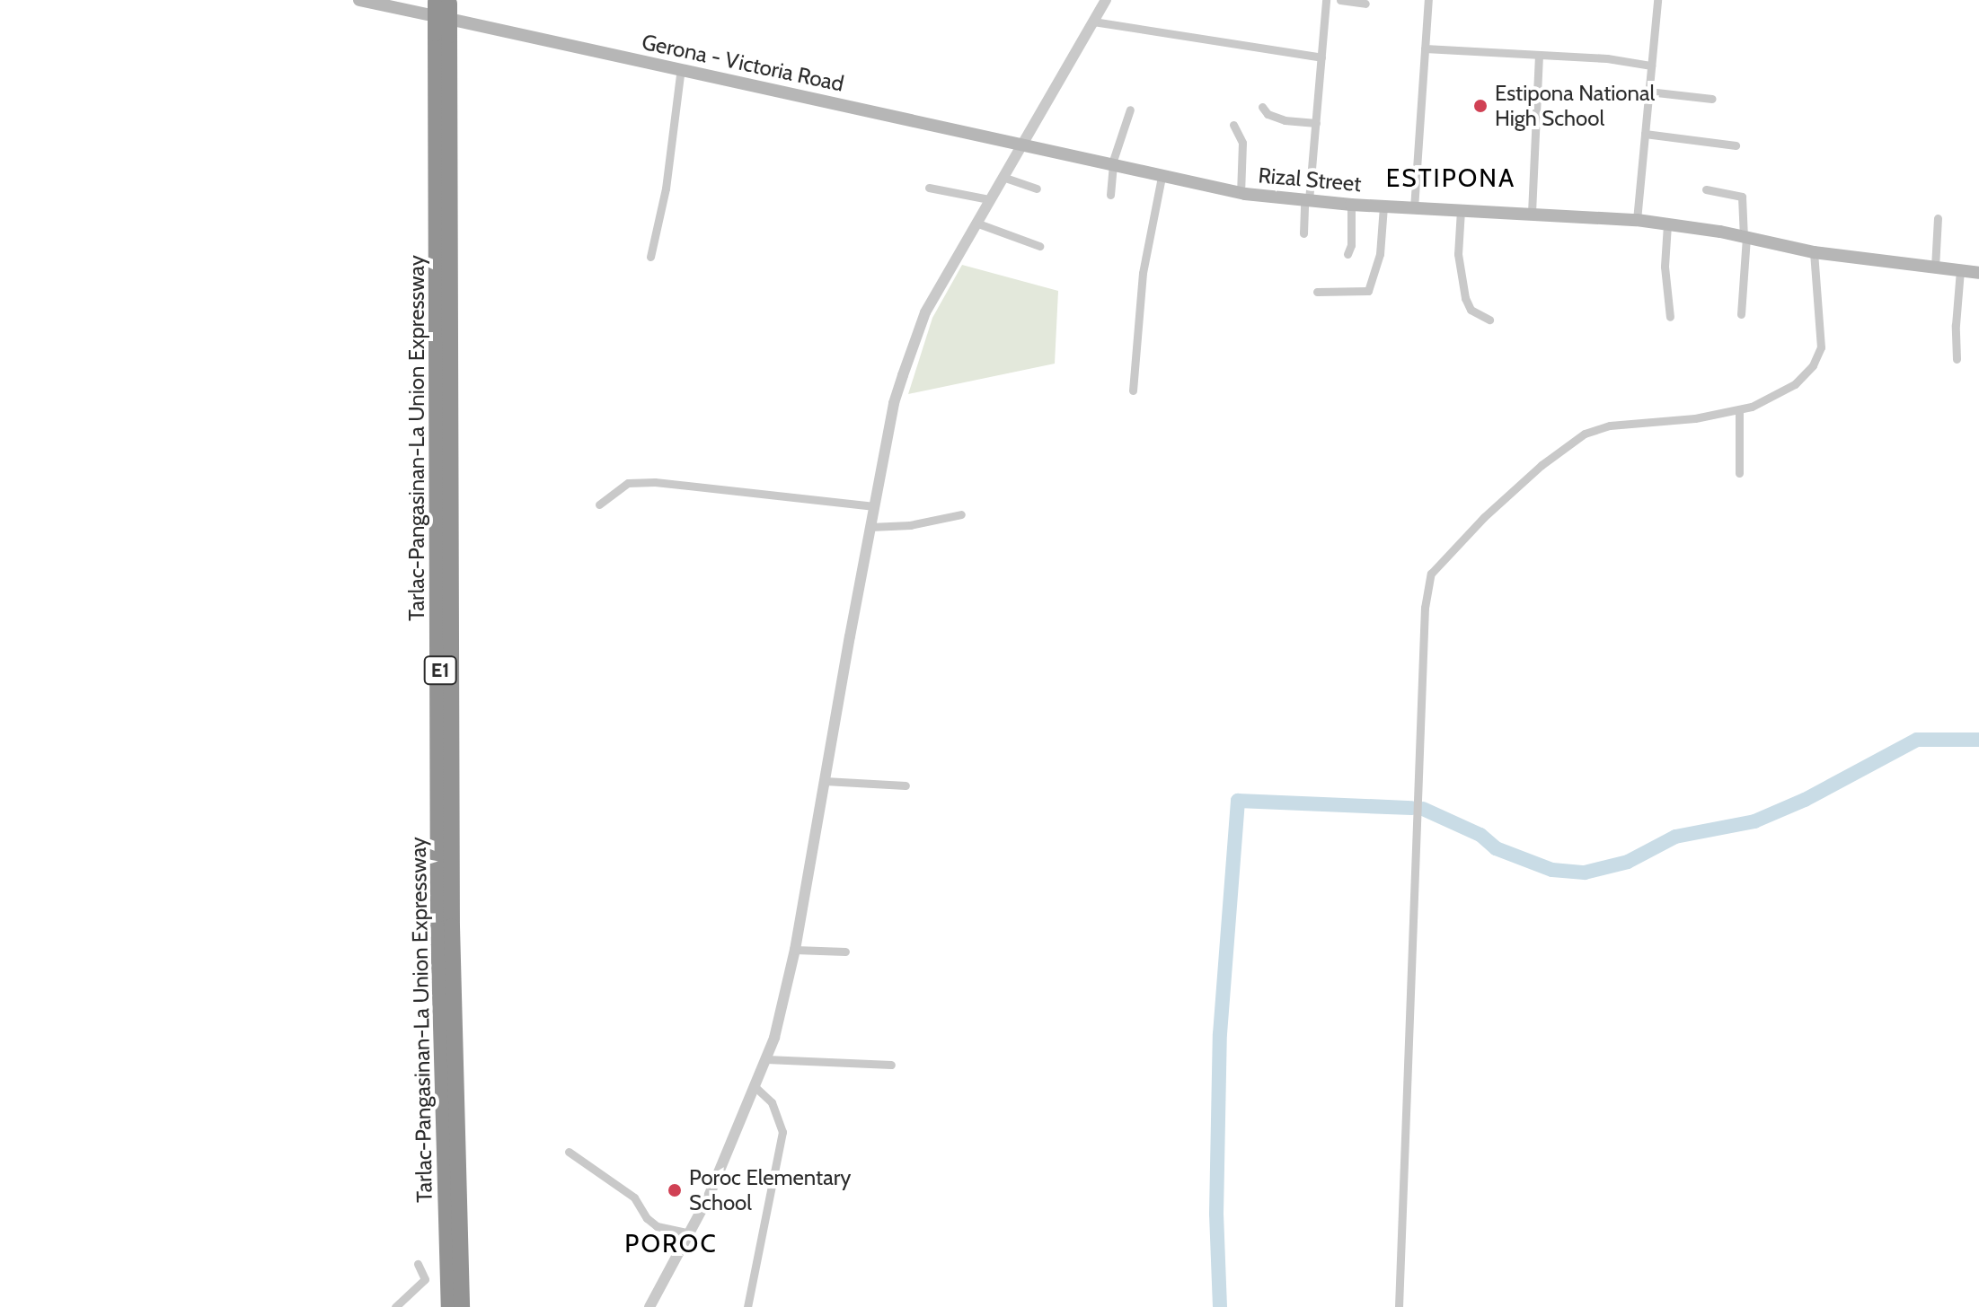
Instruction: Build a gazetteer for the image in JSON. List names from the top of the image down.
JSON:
{
  "streets": {
    "highway": ["Tarlac-Pangasinan-La Union Expressway", "E1"],
    "main road": ["Gerona - Victoria Road", "Rizal Street"]
  },
  "crossings": [
    ["Gerona - Victoria Road", "Rizal Street"],
    ["Gerona - Victoria Road", "Tarlac-Pangasinan-La Union Expressway"]
  ],
  "districts": ["ESTIPONA", "POROC"],
  "places": ["Estipona National High School", "Poroc Elementary School"]
}
